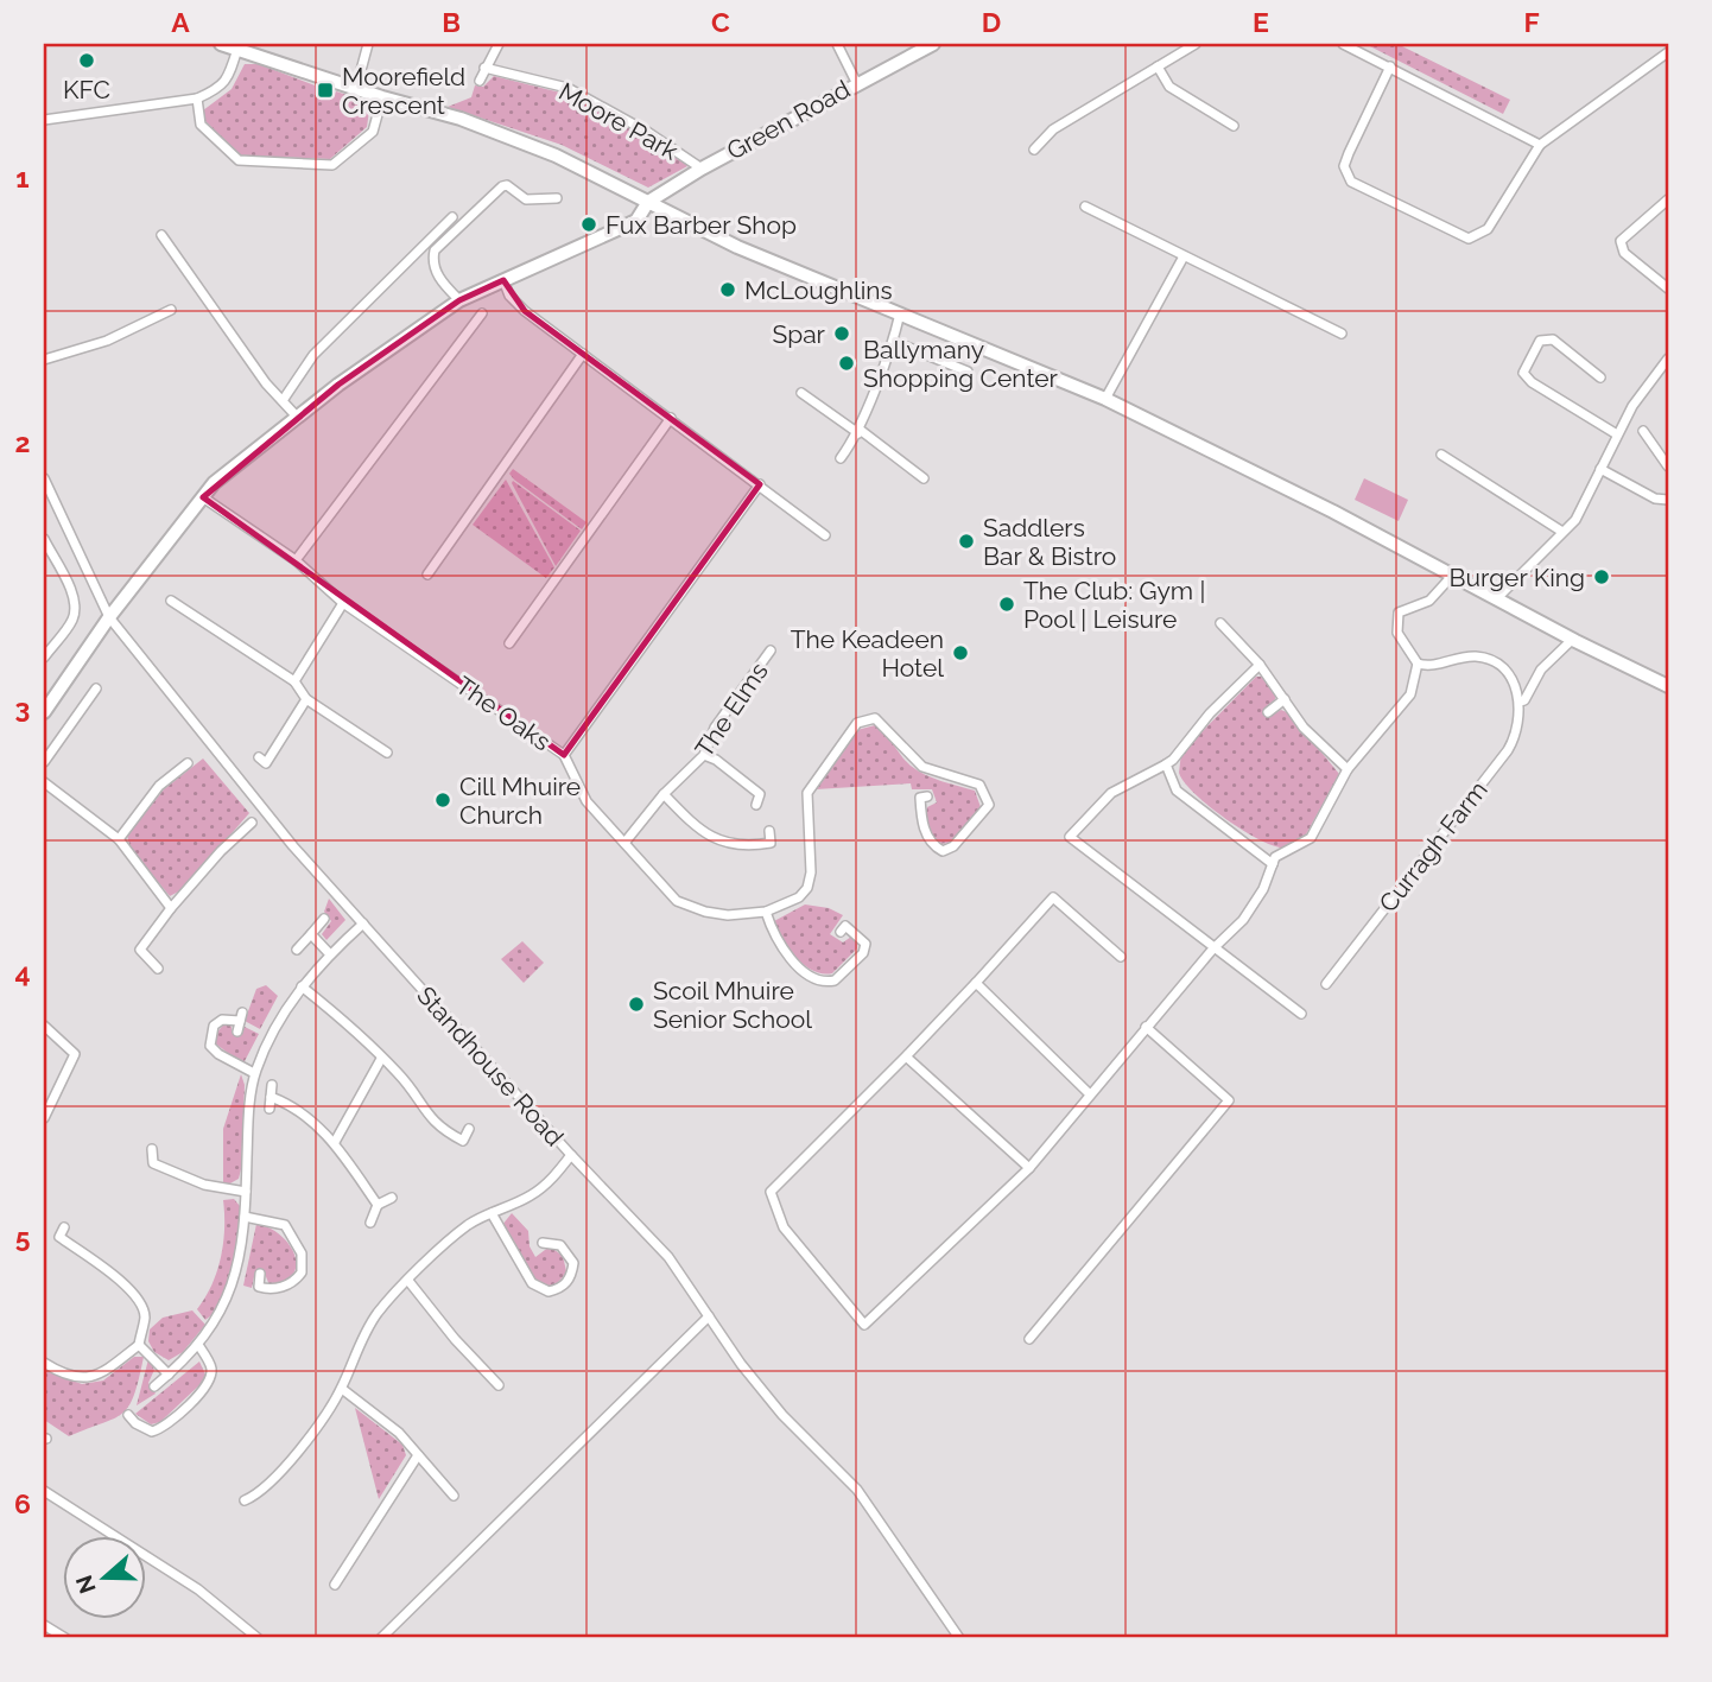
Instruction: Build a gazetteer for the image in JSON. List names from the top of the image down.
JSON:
{
  "streets": {
    "main road": ["Green Road"],
    "street": [
      "Moore Park",
      "The Elms",
      "The Oaks",
      "Curragh Farm",
      "Standhouse Road"
    ]
  },
  "crossings": [
    ["Green Road", "Moore Park"],
    ["Green Road", "The Oaks"],
    ["Green Road", "Standhouse Road"]
  ],
  "places": {
    "other": [
      "KFC",
      "Fux Barber Shop",
      "McLoughlins",
      "Spar",
      "Ballymany Shopping Center",
      "Saddlers Bar & Bistro",
      "Burger King",
      "The Club: Gym | Pool | Leisure",
      "The Keadeen Hotel",
      "Cill Mhuire Church",
      "Scoil Mhuire Senior School"
    ],
    "transit": ["Moorefield Crescent"]
  },
  "north": "left",
  "grid": {
    "columns": [
      "A",
      "B",
      "C",
      "D",
      "E",
      "F"
    ],
    "rows": [
      "1",
      "2",
      "3",
      "4",
      "5",
      "6"
    ]
  }
}
